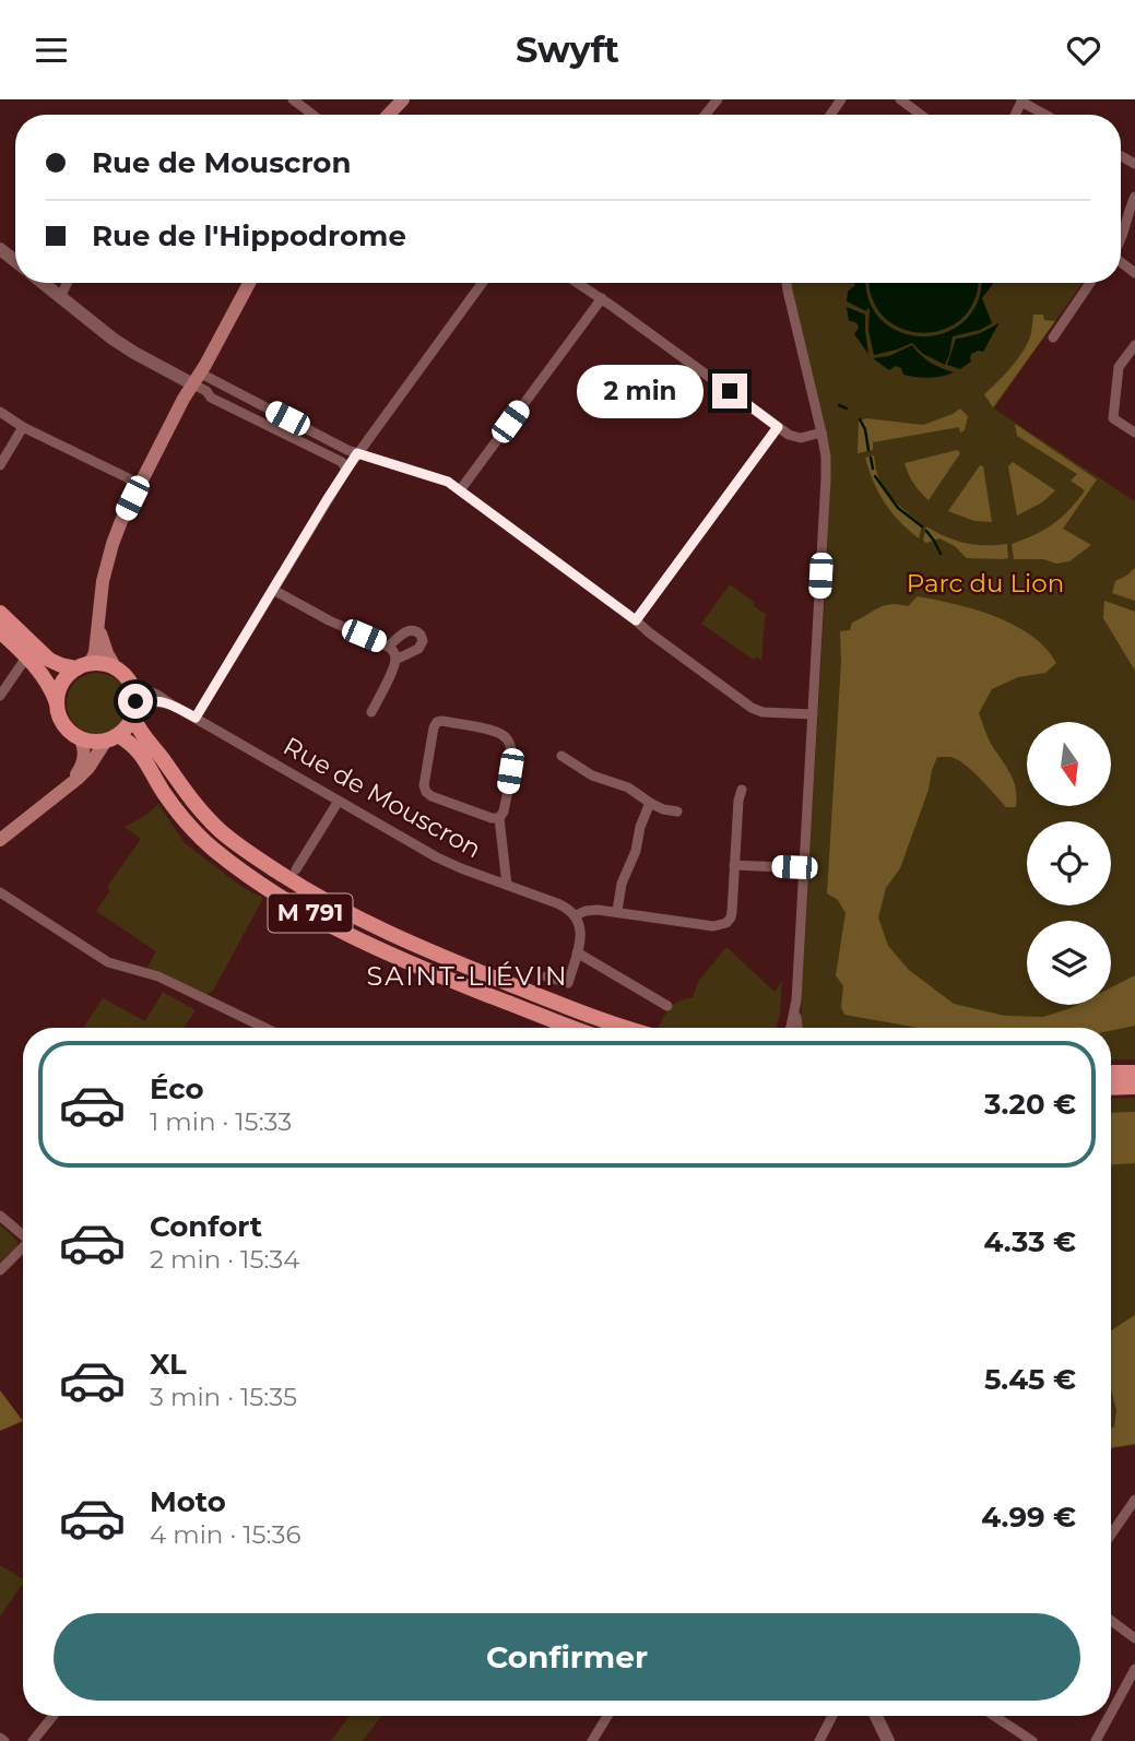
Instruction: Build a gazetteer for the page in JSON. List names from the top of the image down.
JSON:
{
  "streets": {
    "main road": ["M 791"],
    "street": ["Rue de Mouscron"]
  },
  "crossings": [
    ["Rue de Mouscron", "M 791"]
  ],
  "districts": ["SAINT-LIÉVIN"],
  "parks": ["Parc du Lion"],
  "north": "bottom",
  "page": {
    "header": "Swyft",
    "banner": ["Rue de Mouscron", "Rue de l'Hippodrome"],
    "bubble": "2 min",
    "list": [
      {
        "name": "Éco",
        "note": "1 min · 15:33",
        "value": "3.20 €"
      },
      {
        "name": "Confort",
        "note": "2 min · 15:34",
        "value": "4.33 €"
      },
      {
        "name": "XL",
        "note": "3 min · 15:35",
        "value": "5.45 €"
      },
      {
        "name": "Moto",
        "note": "4 min · 15:36",
        "value": "4.99 €"
      }
    ],
    "buttons": "Confirmer"
  }
}
